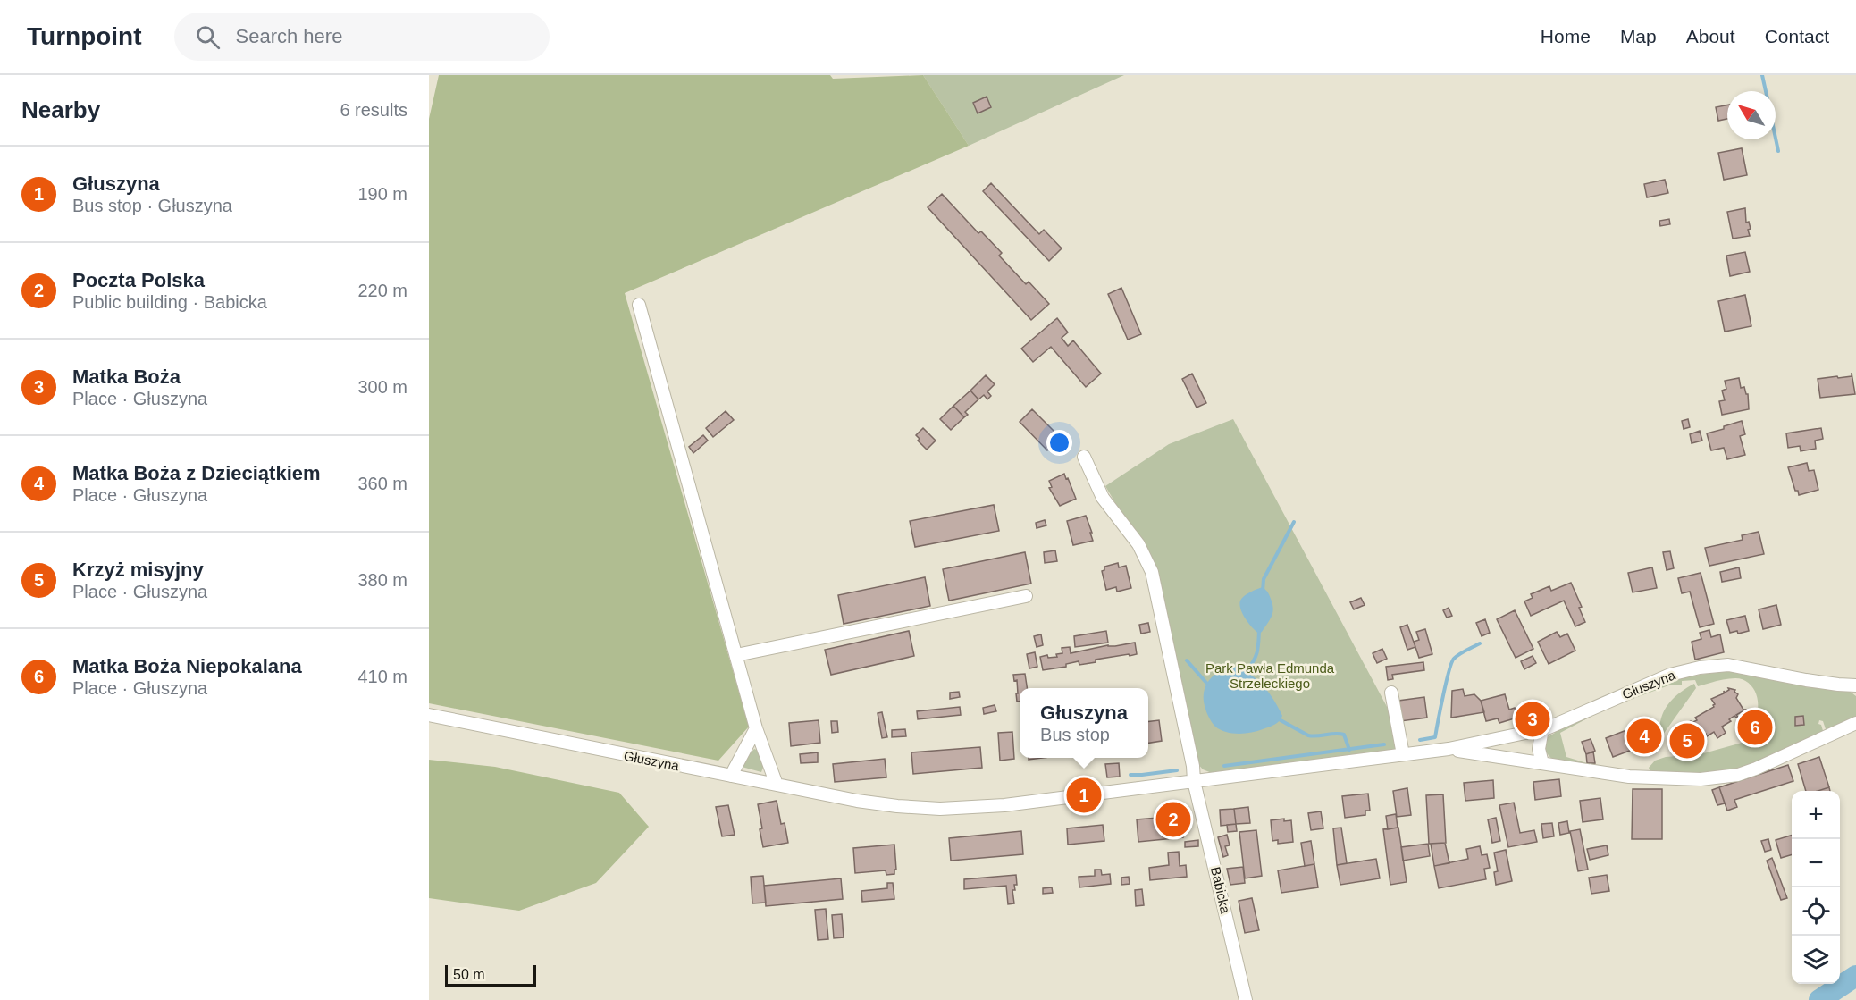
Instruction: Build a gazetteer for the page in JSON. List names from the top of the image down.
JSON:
{
  "streets": {
    "street": ["Głuszyna", "Babicka"]
  },
  "crossings": [
    ["Głuszyna", "Babicka"]
  ],
  "parks": ["Park Pawła Edmunda Strzeleckiego"],
  "scale_bar": "50 m",
  "north": "top left",
  "page": {
    "header": "Turnpoint",
    "search": "Search here",
    "nav": [
      "Home",
      "Map",
      "About",
      "Contact"
    ],
    "heading": ["Nearby", "6 results"],
    "list": [
      {
        "mark": "1",
        "name": "Głuszyna",
        "note": "Bus stop · Głuszyna",
        "value": "190 m"
      },
      {
        "mark": "2",
        "name": "Poczta Polska",
        "note": "Public building · Babicka",
        "value": "220 m"
      },
      {
        "mark": "3",
        "name": "Matka Boża",
        "note": "Place · Głuszyna",
        "value": "300 m"
      },
      {
        "mark": "4",
        "name": "Matka Boża z Dzieciątkiem",
        "note": "Place · Głuszyna",
        "value": "360 m"
      },
      {
        "mark": "5",
        "name": "Krzyż misyjny",
        "note": "Place · Głuszyna",
        "value": "380 m"
      },
      {
        "mark": "6",
        "name": "Matka Boża Niepokalana",
        "note": "Place · Głuszyna",
        "value": "410 m"
      }
    ],
    "popup": ["Głuszyna", "Bus stop"],
    "pins": [
      "3",
      "6",
      "4",
      "5",
      "1",
      "2"
    ],
    "map_buttons": ["+", "−"],
    "scale": "50 m"
  }
}
